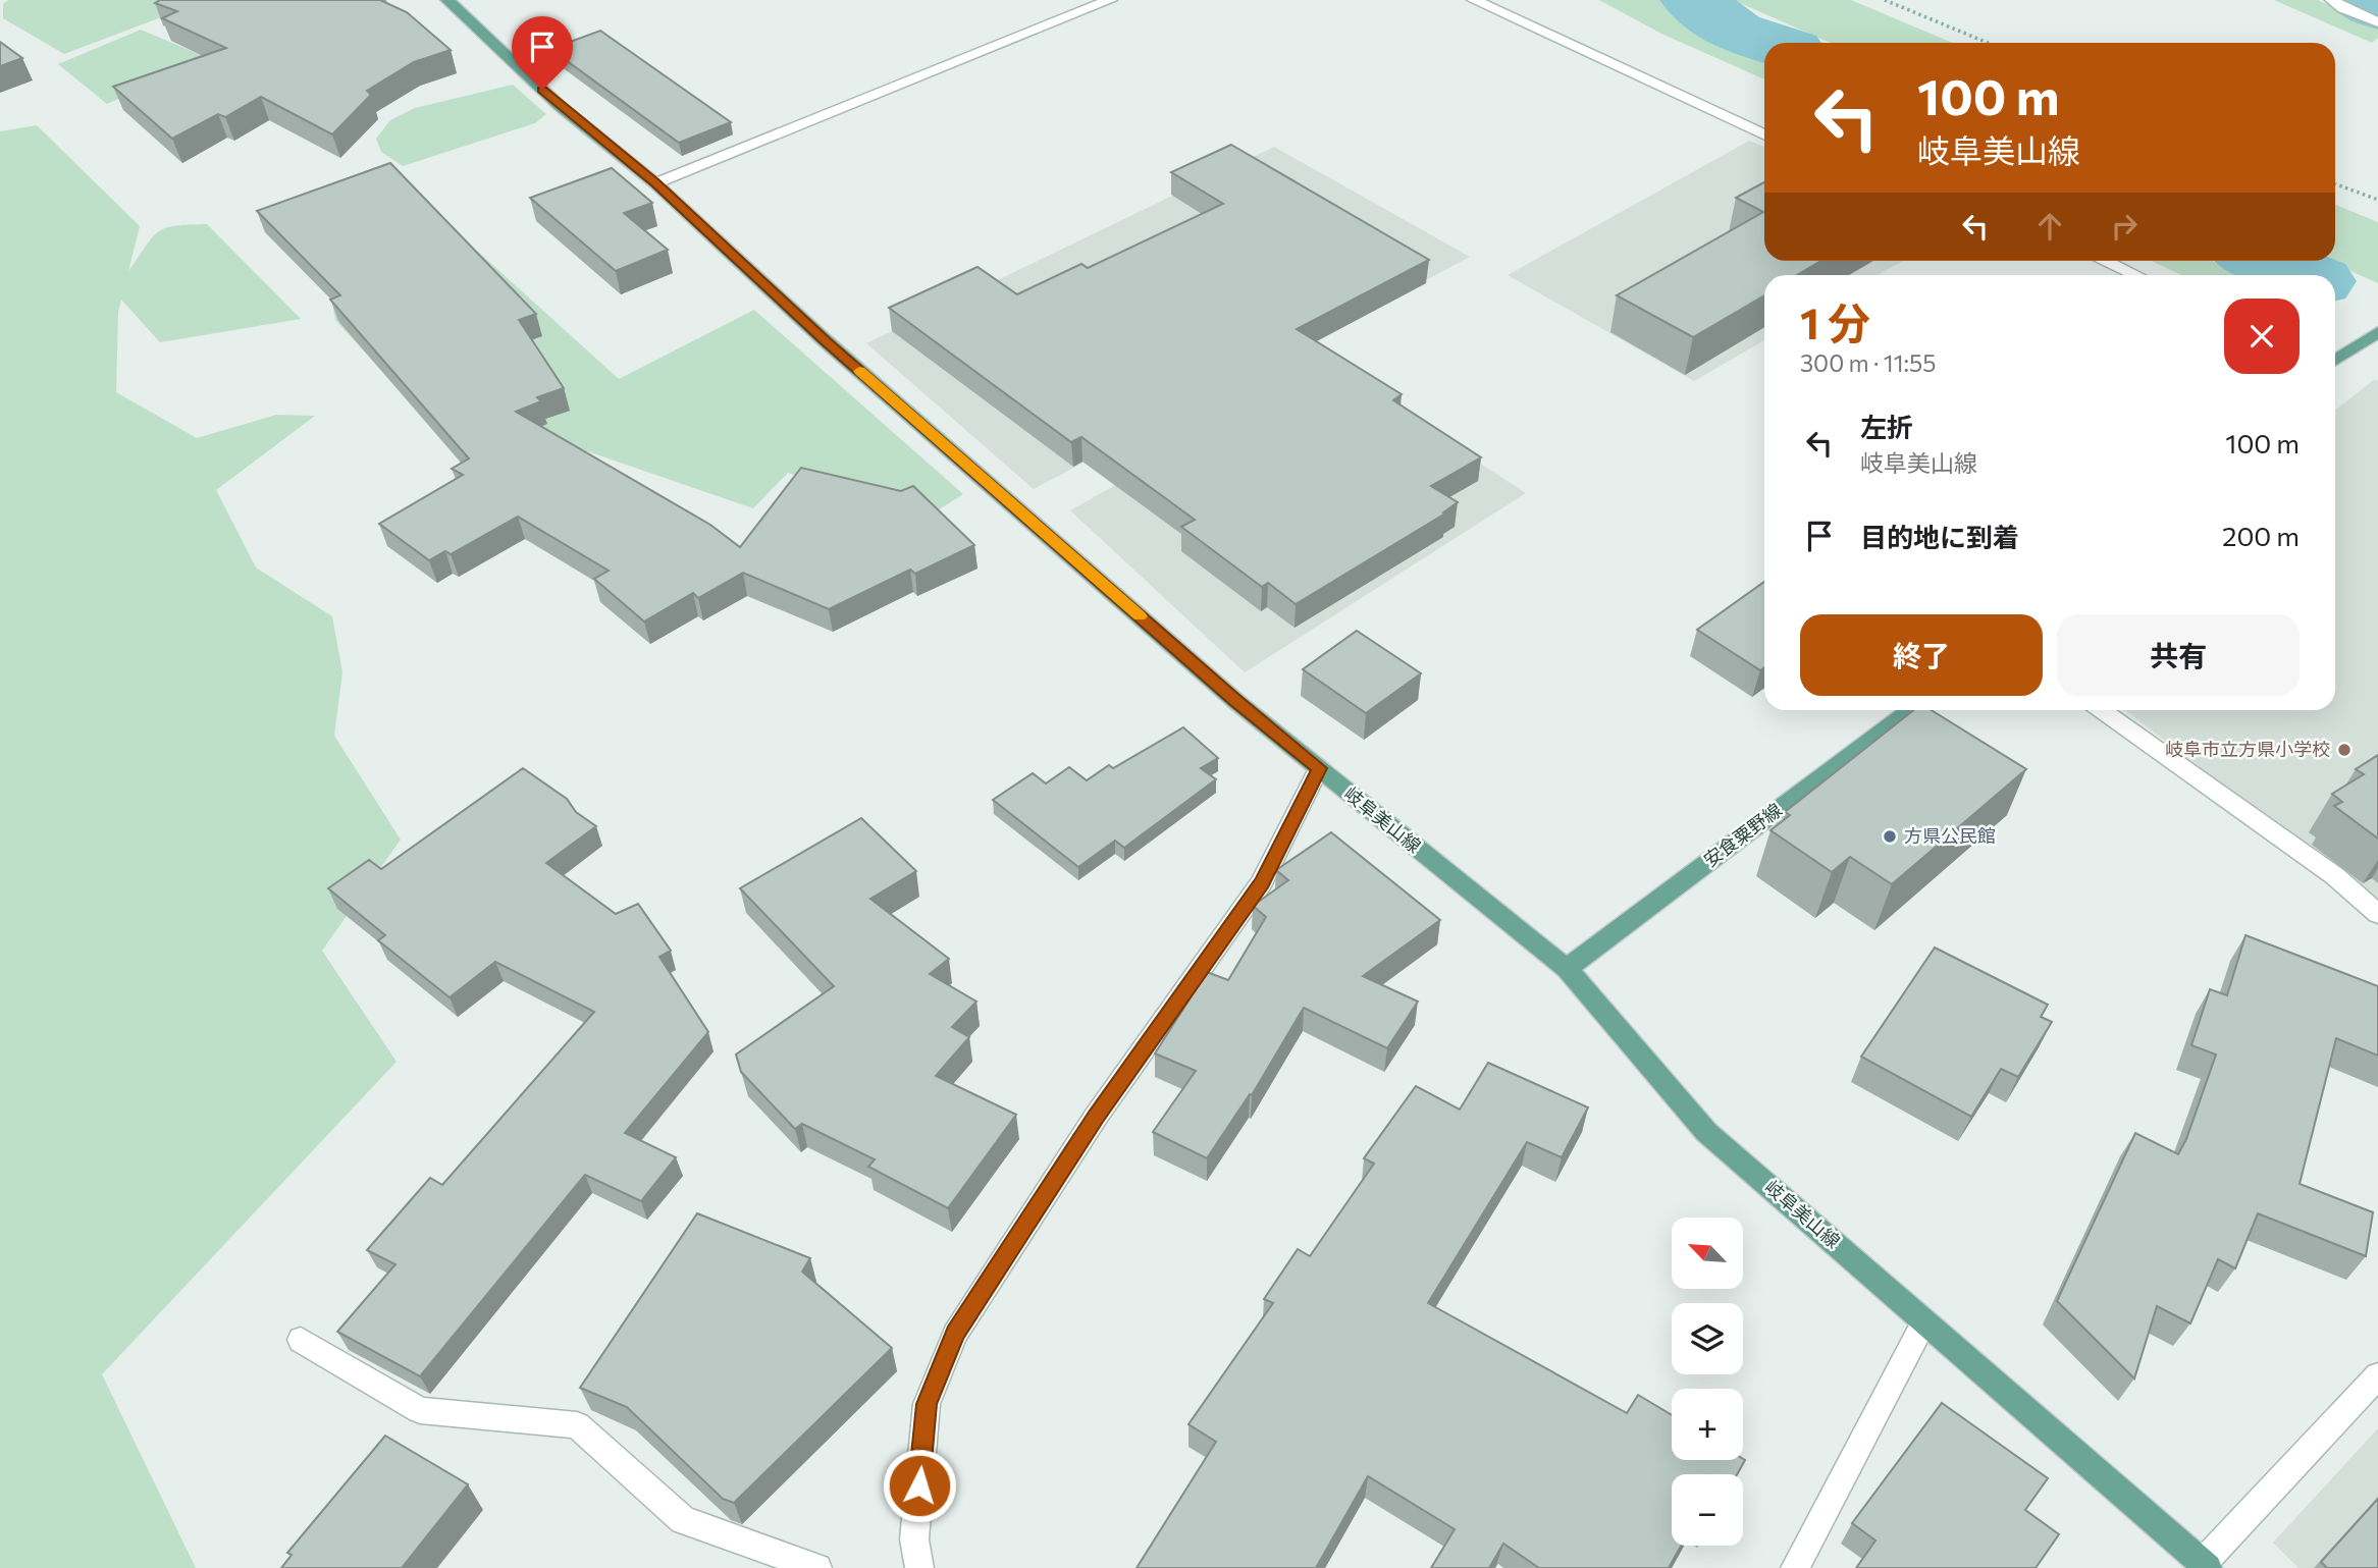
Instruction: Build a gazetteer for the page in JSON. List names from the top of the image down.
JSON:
{
  "streets": {
    "main road": ["岐阜美山線", "安食粟野線"]
  },
  "crossings": [
    ["岐阜美山線", "安食粟野線"]
  ],
  "places": ["岐阜市立方県小学校", "方県公民館"],
  "north": "top left",
  "page": {
    "turn": ["100 m", "岐阜美山線"],
    "heading": ["1 分", "300 m · 11:55"],
    "list": [
      {
        "name": "左折",
        "note": "岐阜美山線",
        "value": "100 m"
      },
      {
        "name": "目的地に到着",
        "value": "200 m"
      }
    ],
    "buttons": ["終了", "共有"],
    "map_buttons": ["+", "−"]
  }
}
